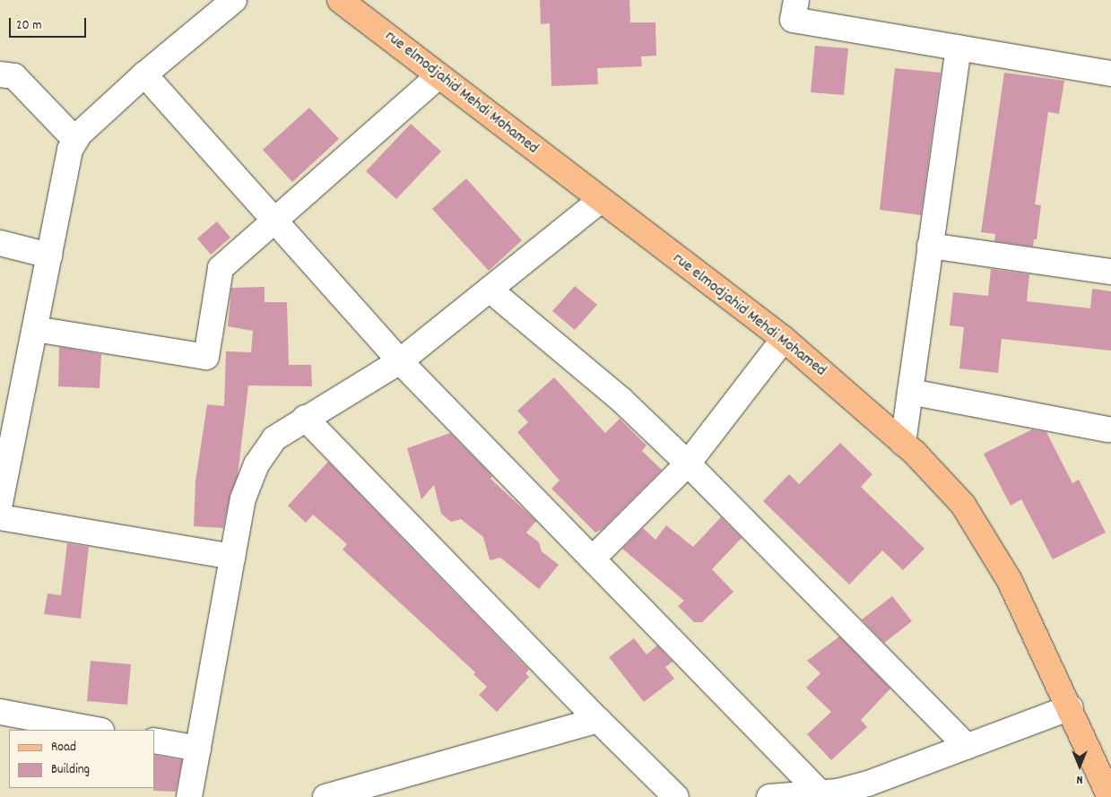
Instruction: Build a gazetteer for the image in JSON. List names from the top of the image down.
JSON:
{
  "streets": {
    "main road": ["rue elmodjahid Mehdi Mohamed"]
  },
  "legend": ["Road", "Building"],
  "scale_bar": "20 m",
  "north": "bottom"
}
